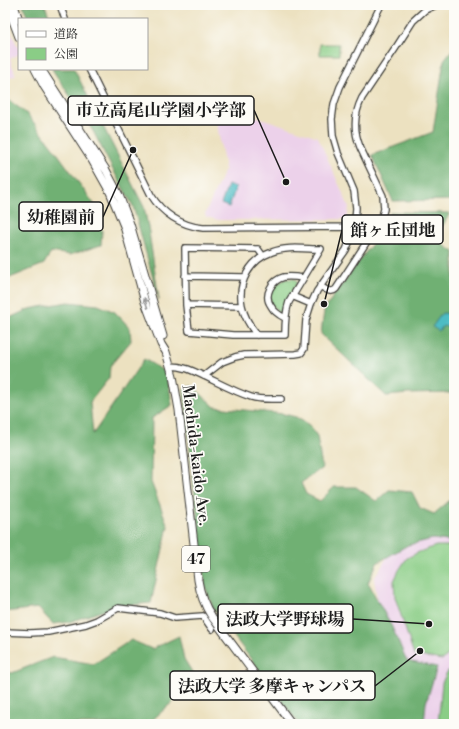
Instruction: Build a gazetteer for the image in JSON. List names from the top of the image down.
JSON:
{
  "streets": {
    "main road": ["Machida-kaido Ave.", "47"]
  },
  "places": [
    "幼稚園前",
    "市立高尾山学園小学部",
    "館ヶ丘団地",
    "法政大学野球場",
    "法政大学 多摩キャンパス"
  ],
  "legend": ["道路", "公園"]
}
